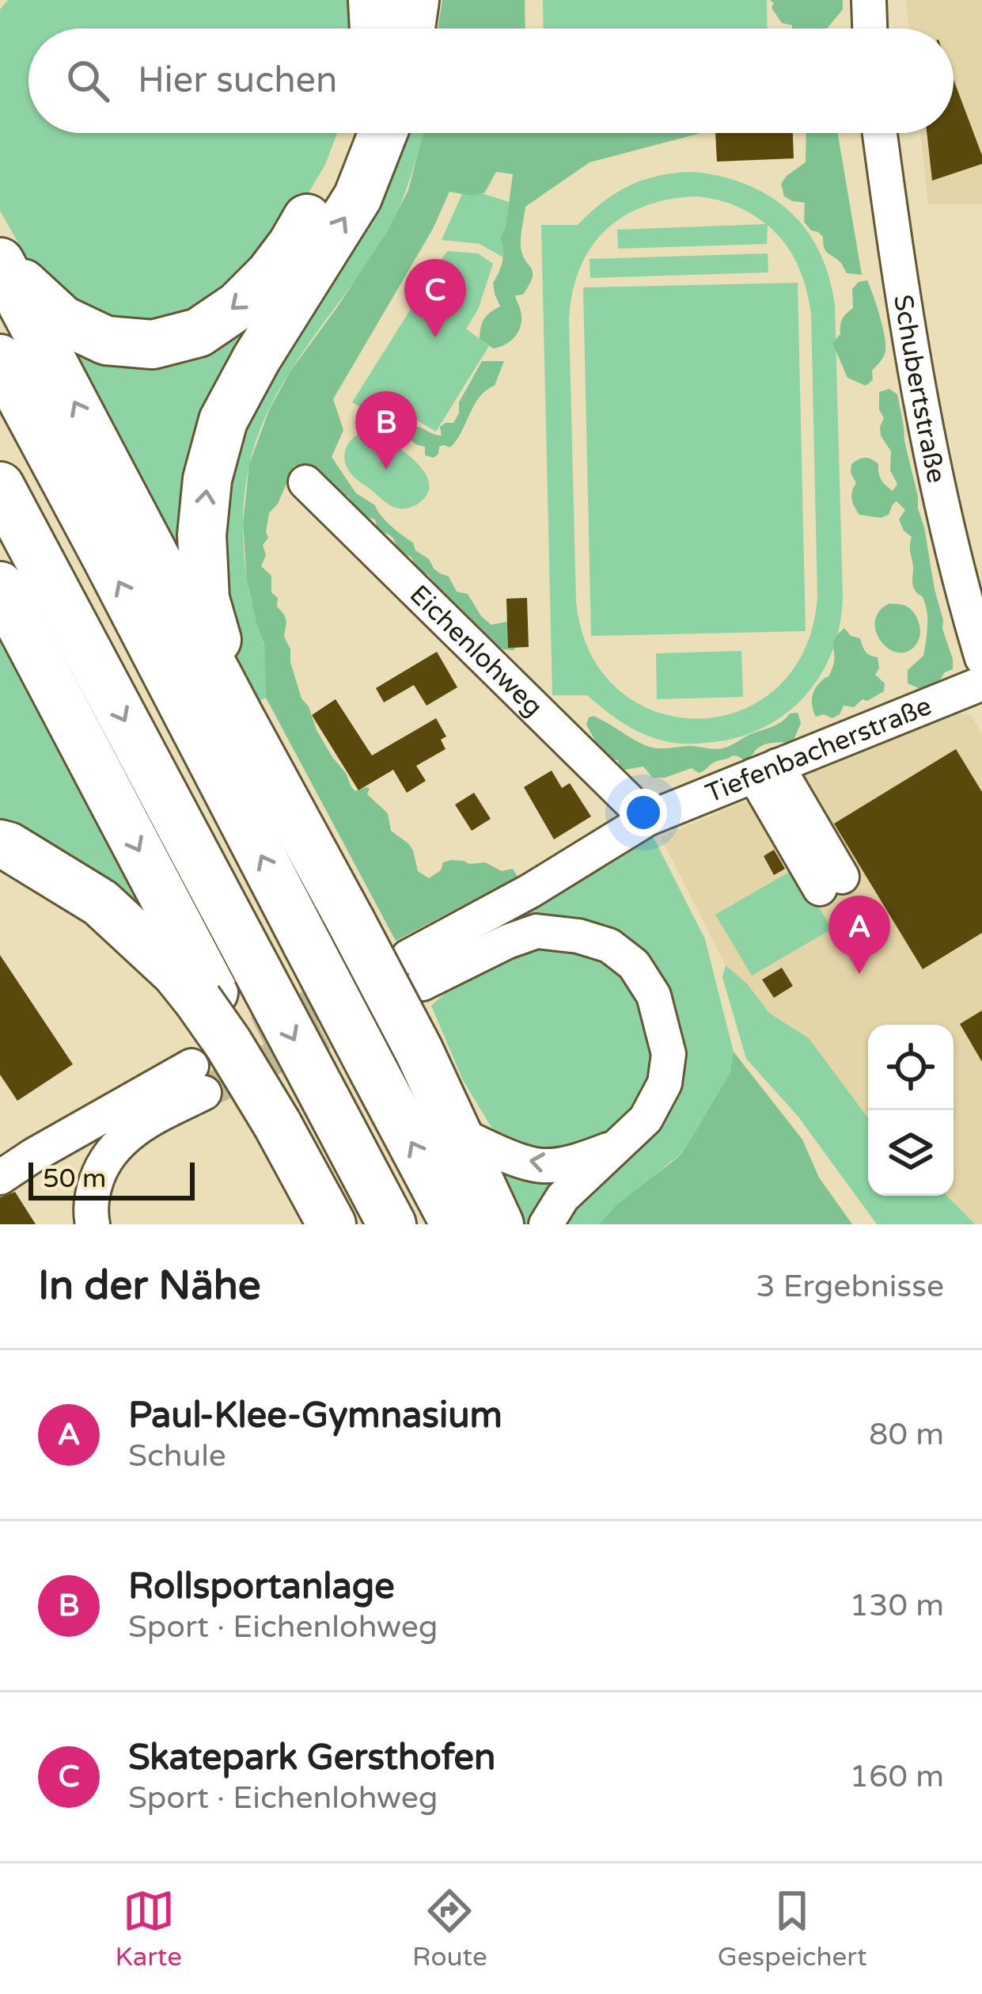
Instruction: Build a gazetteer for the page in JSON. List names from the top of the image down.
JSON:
{
  "streets": {
    "street": ["Schubertstraße", "Eichenlohweg", "Tiefenbacherstraße"]
  },
  "crossings": [
    ["Eichenlohweg", "Tiefenbacherstraße"]
  ],
  "scale_bar": "50 m",
  "page": {
    "search": "Hier suchen",
    "pins": ["C", "B", "A"],
    "scale": "50 m",
    "heading": ["In der Nähe", "3 Ergebnisse"],
    "list": [
      {
        "mark": "A",
        "name": "Paul-Klee-Gymnasium",
        "note": "Schule",
        "value": "80 m"
      },
      {
        "mark": "B",
        "name": "Rollsportanlage",
        "note": "Sport · Eichenlohweg",
        "value": "130 m"
      },
      {
        "mark": "C",
        "name": "Skatepark Gersthofen",
        "note": "Sport · Eichenlohweg",
        "value": "160 m"
      }
    ],
    "nav": ["Karte", "Route", "Gespeichert"]
  }
}
